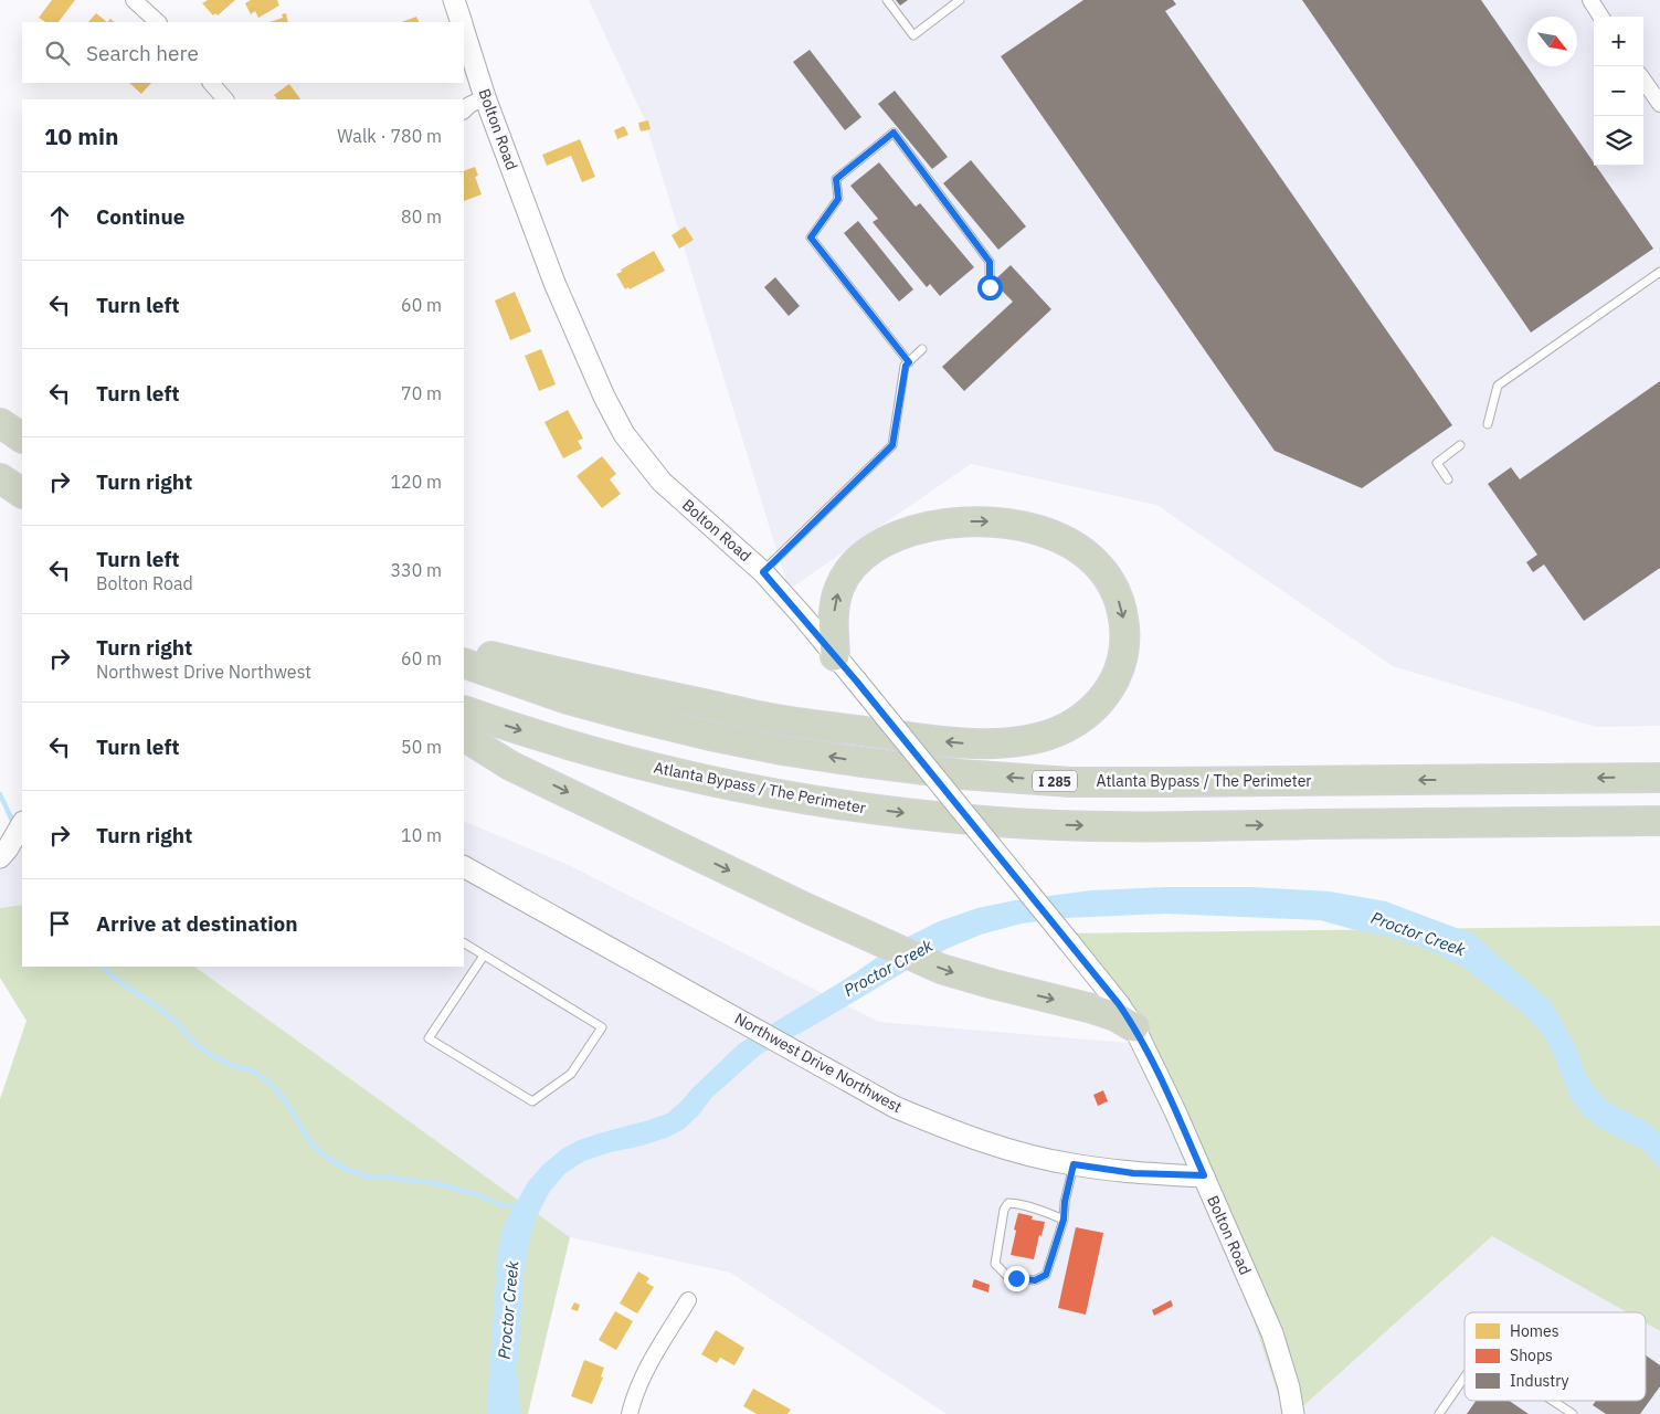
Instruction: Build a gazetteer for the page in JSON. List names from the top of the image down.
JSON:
{
  "streets": {
    "highway": ["I 285", "Atlanta Bypass / The Perimeter"],
    "main road": ["Bolton Road", "Northwest Drive Northwest"]
  },
  "crossings": [
    ["Bolton Road", "Northwest Drive Northwest"]
  ],
  "water": ["Proctor Creek"],
  "legend": ["Homes", "Shops", "Industry"],
  "north": "bottom right",
  "page": {
    "map_buttons": ["+", "−"],
    "search": "Search here",
    "heading": ["10 min", "Walk · 780 m"],
    "list": [
      ["Continue", "80 m"],
      ["Turn left", "60 m"],
      ["Turn left", "70 m"],
      ["Turn right", "120 m"],
      ["Turn left", "Bolton Road", "330 m"],
      ["Turn right", "Northwest Drive Northwest", "60 m"],
      ["Turn left", "50 m"],
      ["Turn right", "10 m"],
      "Arrive at destination"
    ]
  }
}
